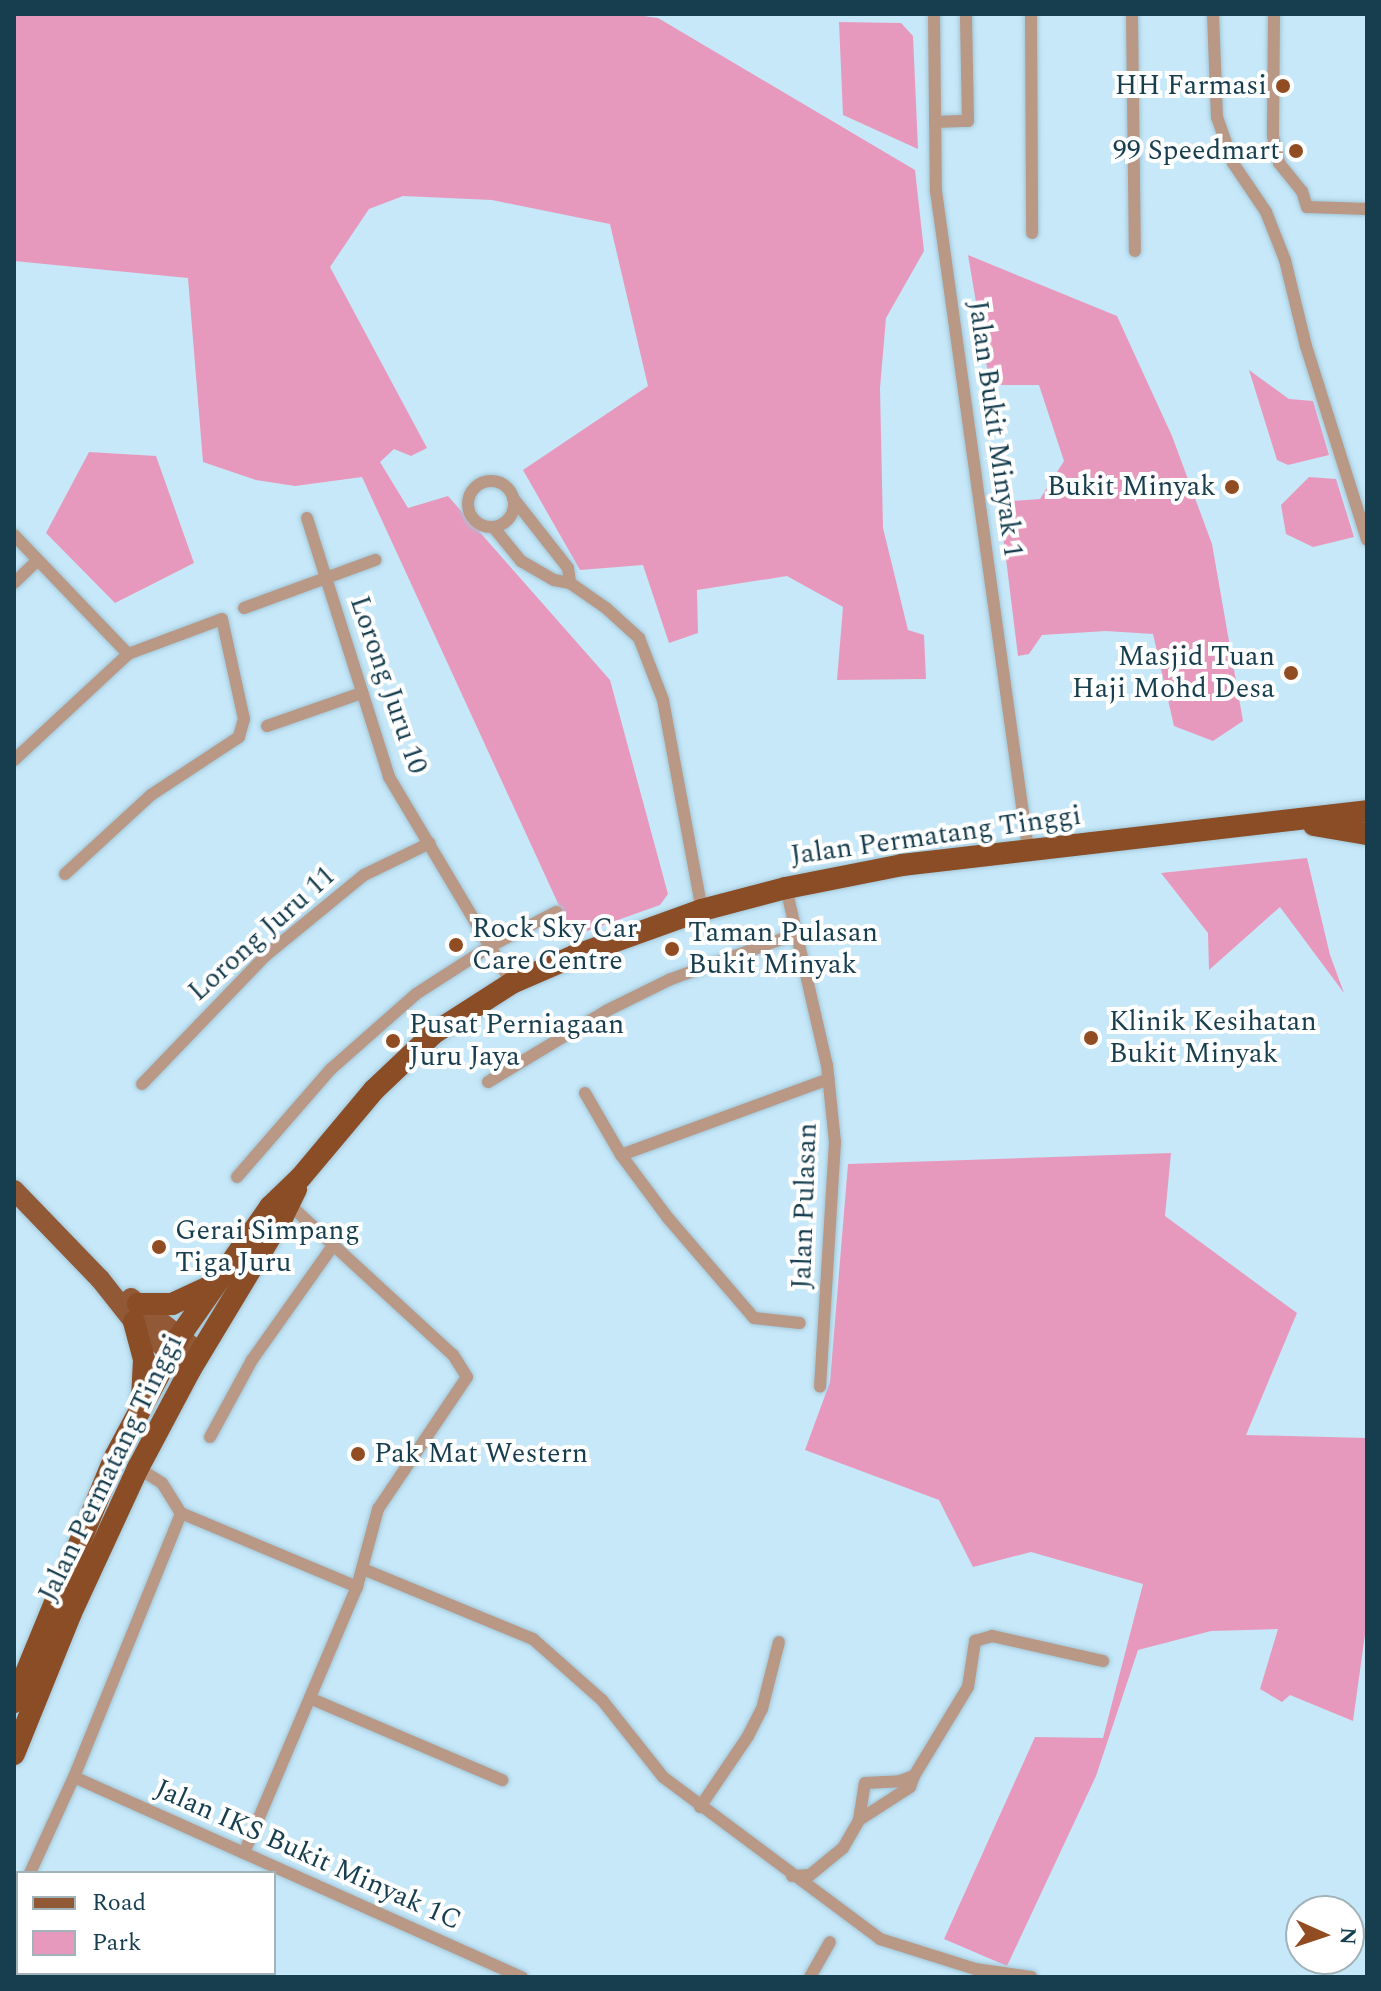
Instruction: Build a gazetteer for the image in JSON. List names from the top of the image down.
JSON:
{
  "streets": {
    "highway": ["Jalan Permatang Tinggi"],
    "street": [
      "Jalan Bukit Minyak 1",
      "Lorong Juru 10",
      "Lorong Juru 11",
      "Jalan Pulasan",
      "Jalan IKS Bukit Minyak 1C"
    ]
  },
  "crossings": [
    ["Jalan Bukit Minyak 1", "Jalan Permatang Tinggi"],
    ["Lorong Juru 10", "Jalan Permatang Tinggi"],
    ["Lorong Juru 10", "Lorong Juru 11"],
    ["Jalan Permatang Tinggi", "Jalan Pulasan"]
  ],
  "places": [
    "HH Farmasi",
    "99 Speedmart",
    "Bukit Minyak",
    "Masjid Tuan Haji Mohd Desa",
    "Rock Sky Car Care Centre",
    "Taman Pulasan Bukit Minyak",
    "Klinik Kesihatan Bukit Minyak",
    "Pusat Perniagaan Juru Jaya",
    "Gerai Simpang Tiga Juru",
    "Pak Mat Western"
  ],
  "legend": ["Road", "Park"],
  "north": "right"
}
